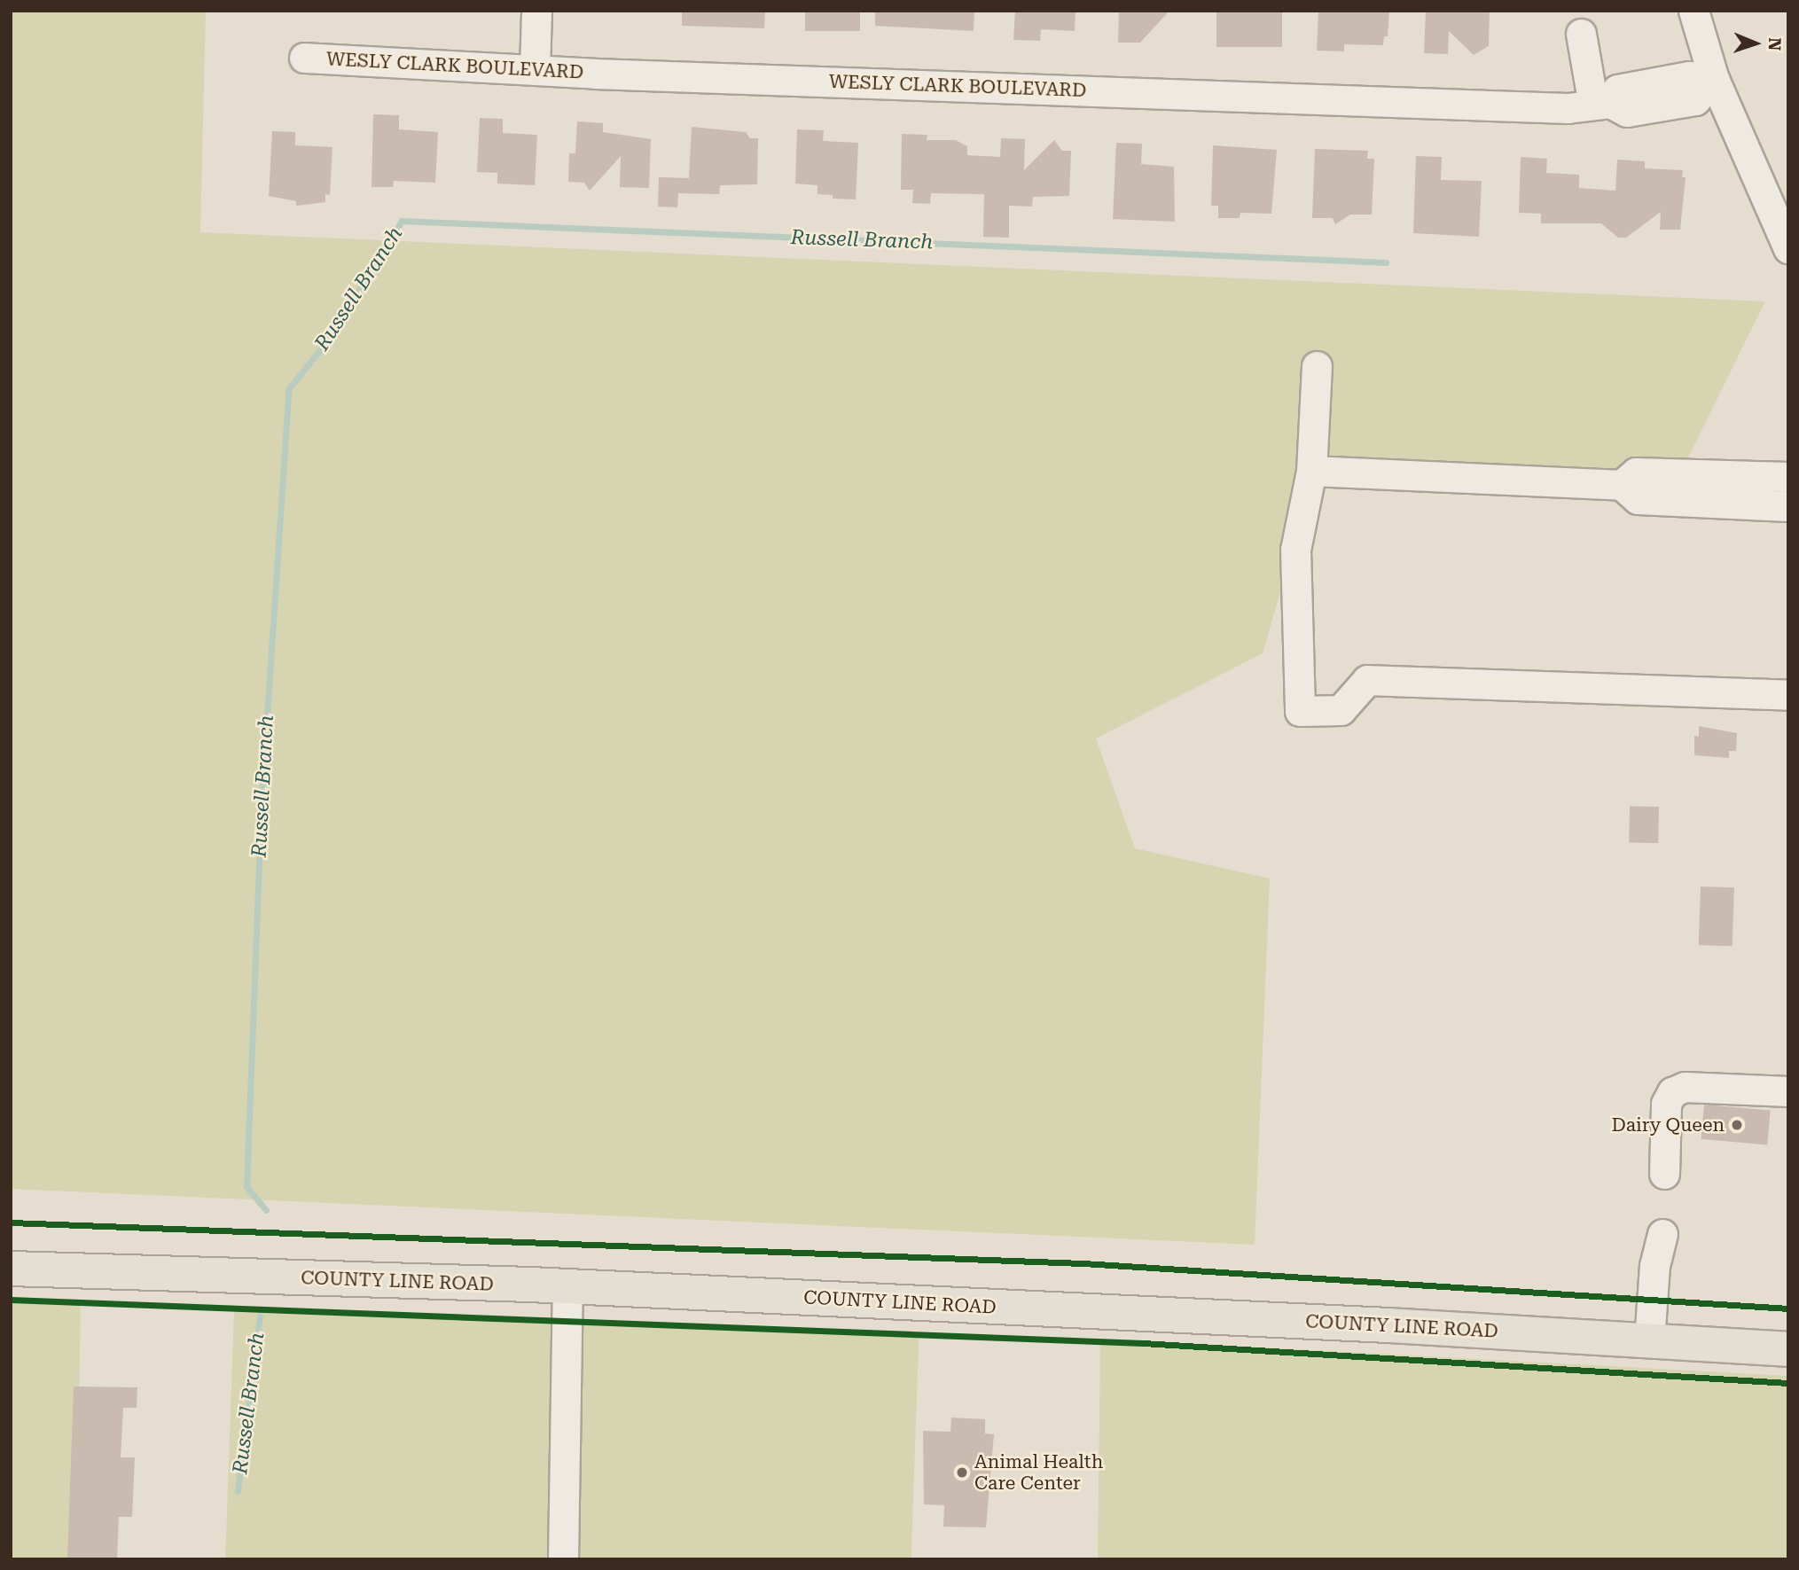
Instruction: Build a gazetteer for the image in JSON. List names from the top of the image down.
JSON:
{
  "streets": {
    "main road": ["COUNTY LINE ROAD"],
    "street": ["WESLY CLARK BOULEVARD"]
  },
  "water": ["Russell Branch"],
  "places": ["Dairy Queen", "Animal Health Care Center"],
  "north": "right"
}
